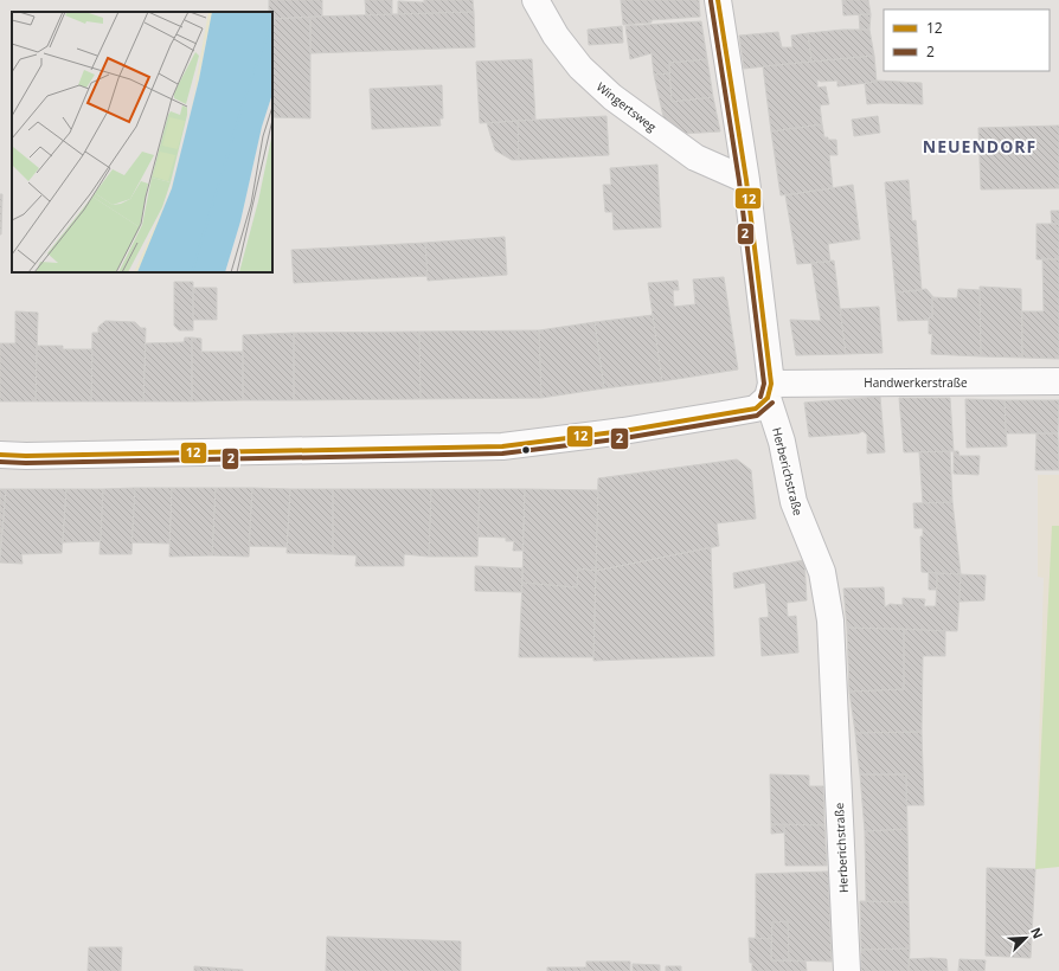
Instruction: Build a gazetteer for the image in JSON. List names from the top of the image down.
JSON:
{
  "streets": {
    "street": ["Wingertsweg", "Handwerkerstraße", "Herberichstraße"]
  },
  "crossings": [
    ["Wingertsweg", "Herberichstraße"],
    ["Handwerkerstraße", "Herberichstraße"]
  ],
  "districts": ["NEUENDORF"],
  "lines": ["transit line 12", "transit line 2"],
  "legend": ["12", "2"],
  "north": "top right"
}
